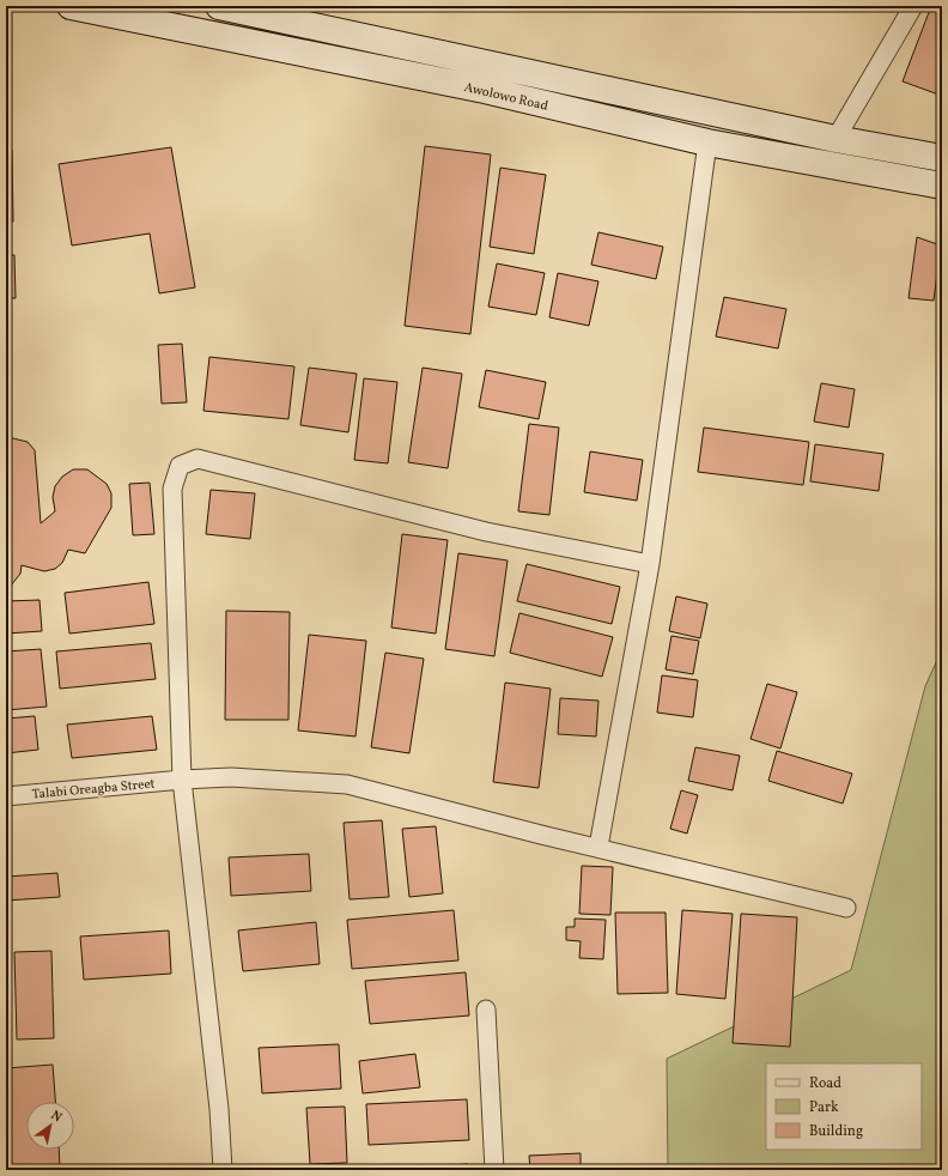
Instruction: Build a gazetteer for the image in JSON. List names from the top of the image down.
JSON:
{
  "streets": {
    "main road": ["Awolowo Road"],
    "street": ["Talabi Oreagba Street"]
  },
  "legend": ["Road", "Park", "Building"],
  "north": "top right"
}
